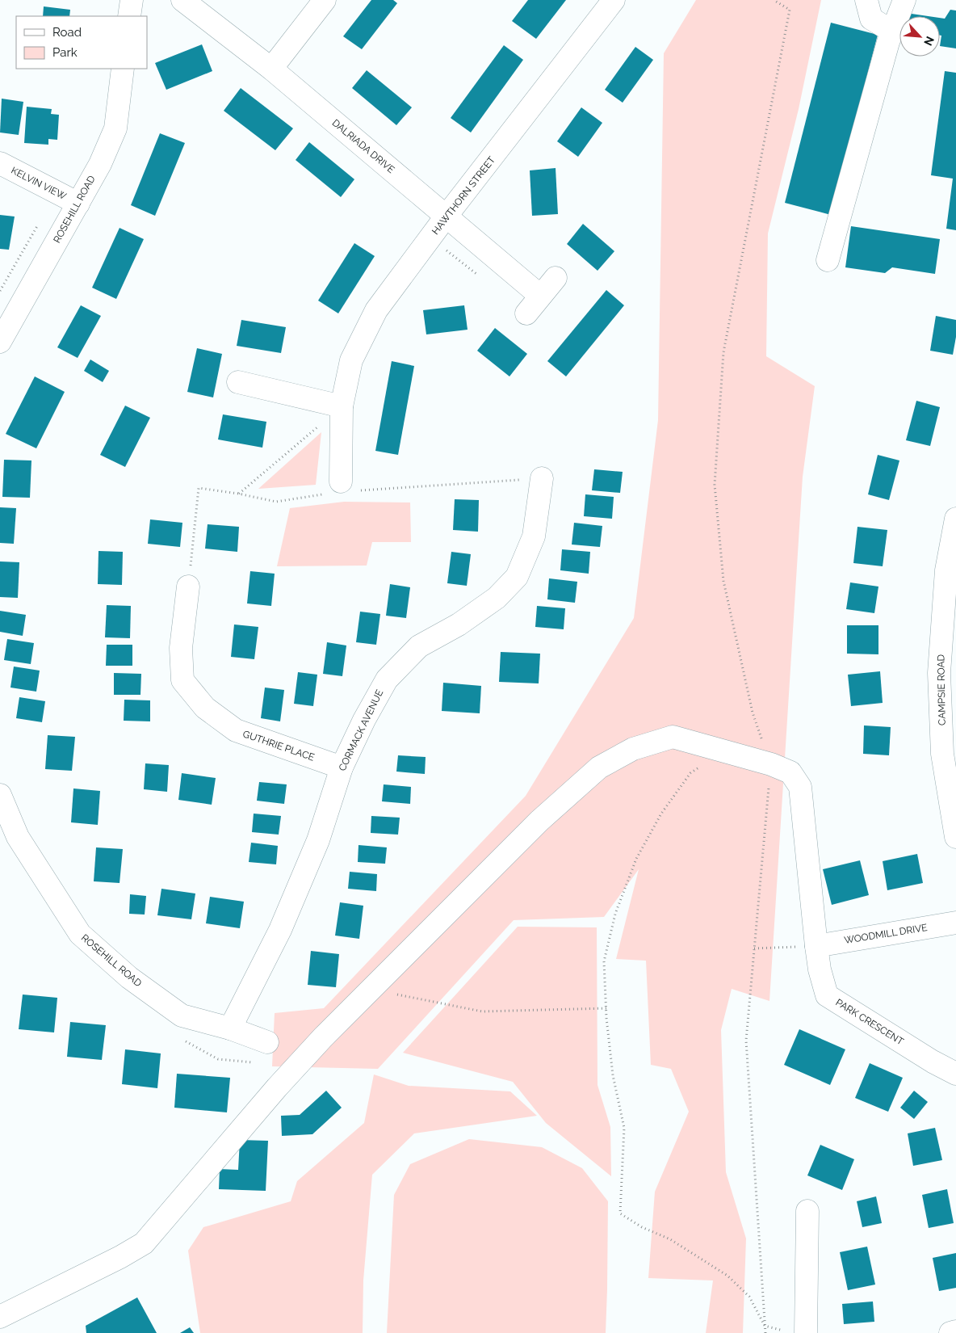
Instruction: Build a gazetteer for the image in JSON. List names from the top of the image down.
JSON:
{
  "streets": {
    "street": [
      "DALRIADA DRIVE",
      "KELVIN VIEW",
      "HAWTHORN STREET",
      "ROSEHILL ROAD",
      "CAMPSIE ROAD",
      "CORMACK AVENUE",
      "GUTHRIE PLACE",
      "WOODMILL DRIVE",
      "PARK CRESCENT"
    ]
  },
  "crossings": [
    ["DALRIADA DRIVE", "HAWTHORN STREET"],
    ["KELVIN VIEW", "ROSEHILL ROAD"],
    ["ROSEHILL ROAD", "CORMACK AVENUE"],
    ["CORMACK AVENUE", "GUTHRIE PLACE"],
    ["WOODMILL DRIVE", "PARK CRESCENT"]
  ],
  "legend": ["Road", "Park"],
  "north": "bottom right"
}
